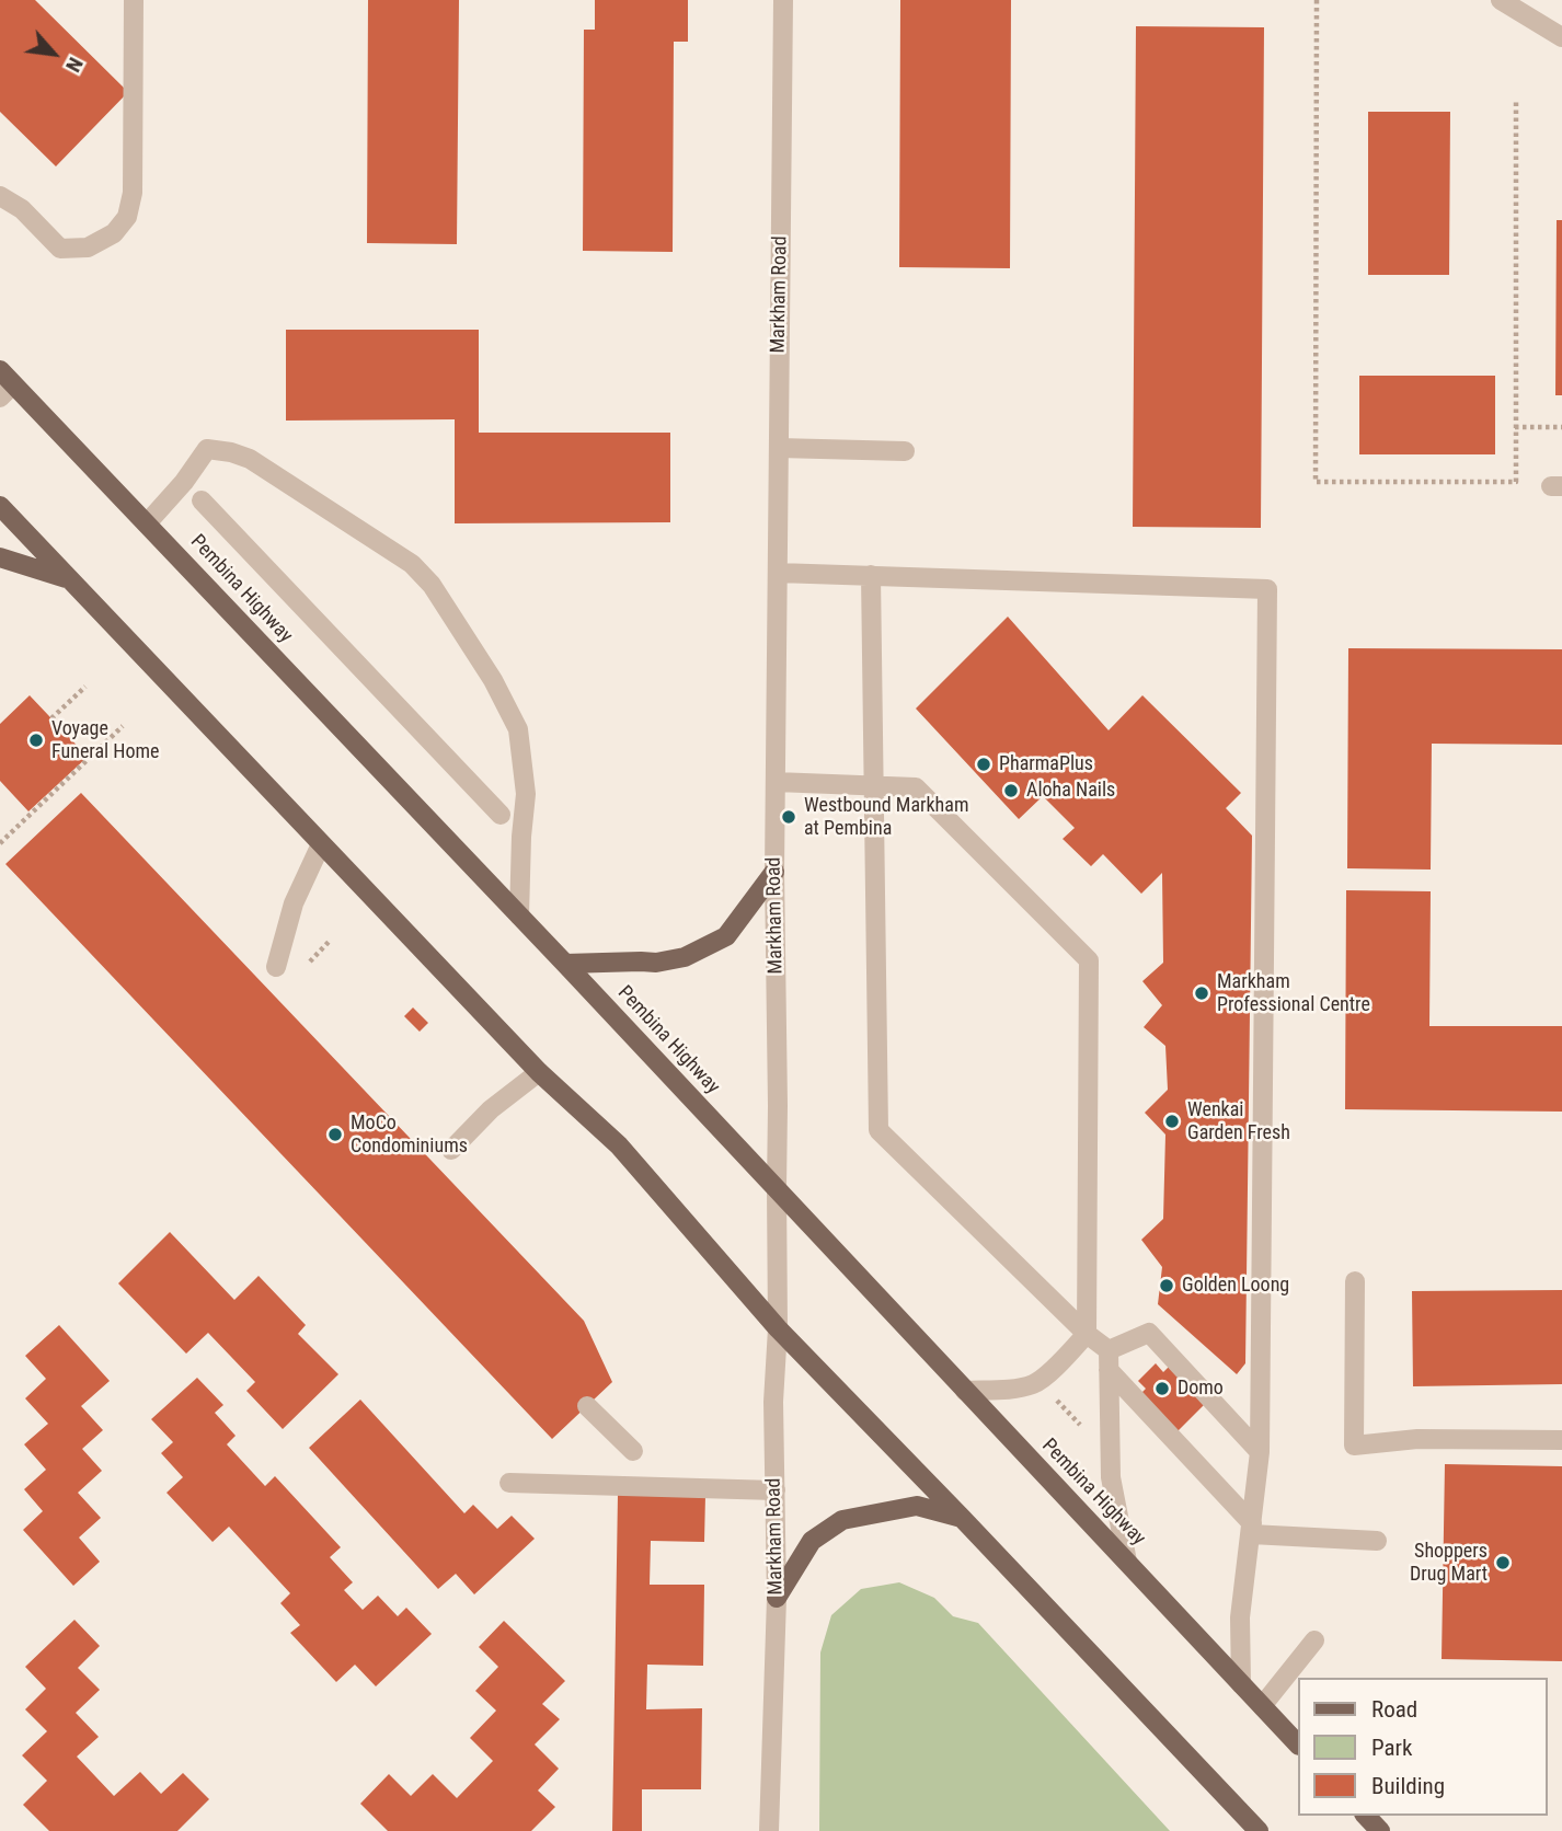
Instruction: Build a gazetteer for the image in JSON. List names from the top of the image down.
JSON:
{
  "streets": {
    "main road": ["Pembina Highway"],
    "street": ["Markham Road"]
  },
  "crossings": [
    ["Markham Road", "Pembina Highway"]
  ],
  "places": [
    "Voyage Funeral Home",
    "PharmaPlus",
    "Aloha Nails",
    "Westbound Markham at Pembina",
    "Markham Professional Centre",
    "Wenkai Garden Fresh",
    "MoCo Condominiums",
    "Golden Loong",
    "Domo",
    "Shoppers Drug Mart"
  ],
  "legend": ["Road", "Park", "Building"],
  "north": "bottom right"
}
